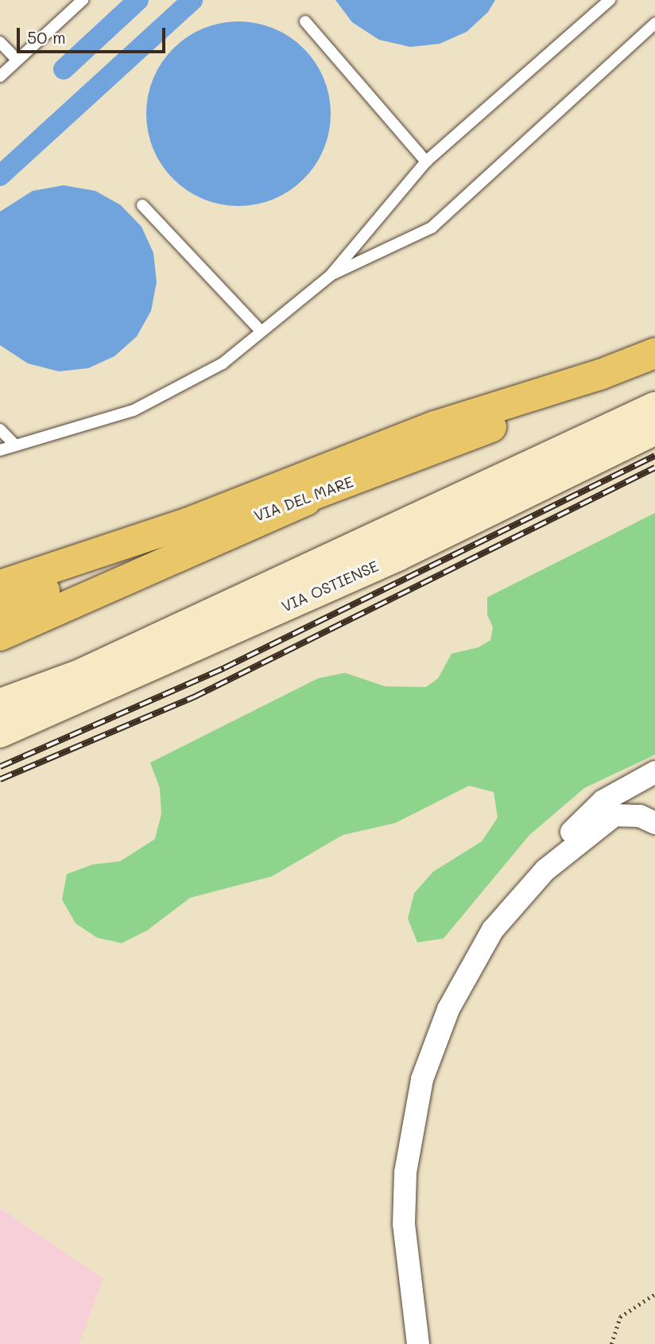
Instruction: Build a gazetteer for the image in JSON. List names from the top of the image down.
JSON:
{
  "streets": {
    "main road": ["VIA DEL MARE", "VIA OSTIENSE"]
  },
  "scale_bar": "50 m"
}
